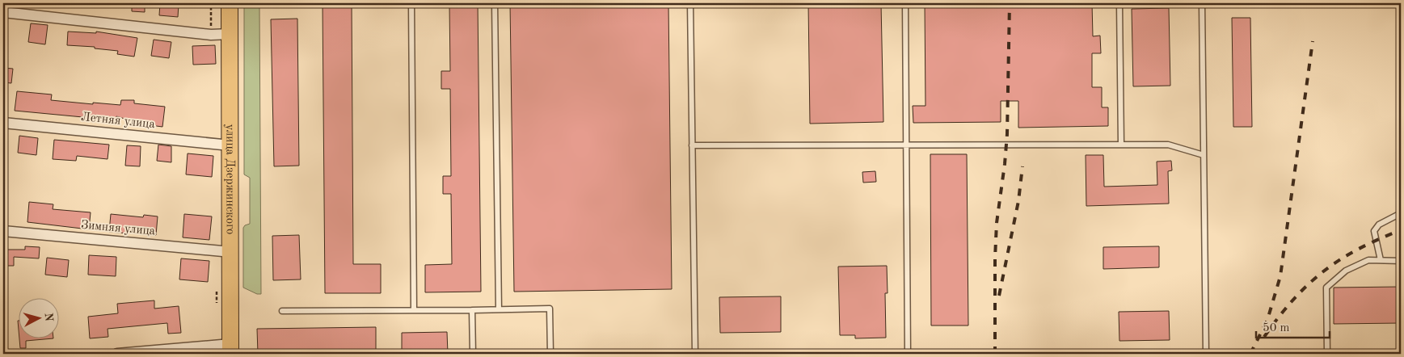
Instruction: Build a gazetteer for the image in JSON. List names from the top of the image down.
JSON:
{
  "streets": {
    "highway": ["улица Дзержинского"],
    "street": ["Летняя улица", "Зимняя улица"]
  },
  "crossings": [
    ["Летняя улица", "улица Дзержинского"],
    ["улица Дзержинского", "Зимняя улица"]
  ],
  "scale_bar": "50 m",
  "north": "right"
}
